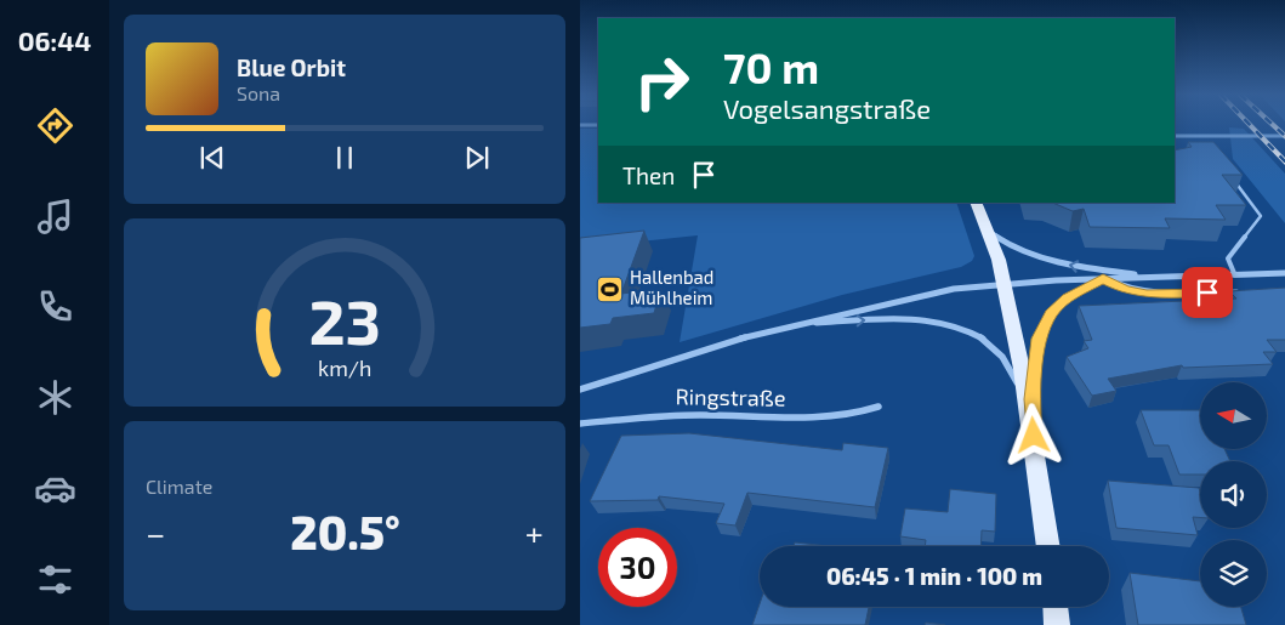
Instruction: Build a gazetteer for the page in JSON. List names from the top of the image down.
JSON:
{
  "streets": {
    "street": ["Ringstraße"]
  },
  "places": {
    "sports": ["Hallenbad Mühlheim"]
  },
  "north": "left",
  "page": {
    "tabs": "06:44",
    "turn": ["70 m", "Vogelsangstraße"],
    "song": ["Blue Orbit", "Sona"],
    "then": "Then",
    "tile": "Climate",
    "heat": ["−", "20.5°", "+"],
    "limit": "30",
    "trip": "06:45 · 1 min · 100 m",
    "gauge": ["23", "km/h"]
  }
}
